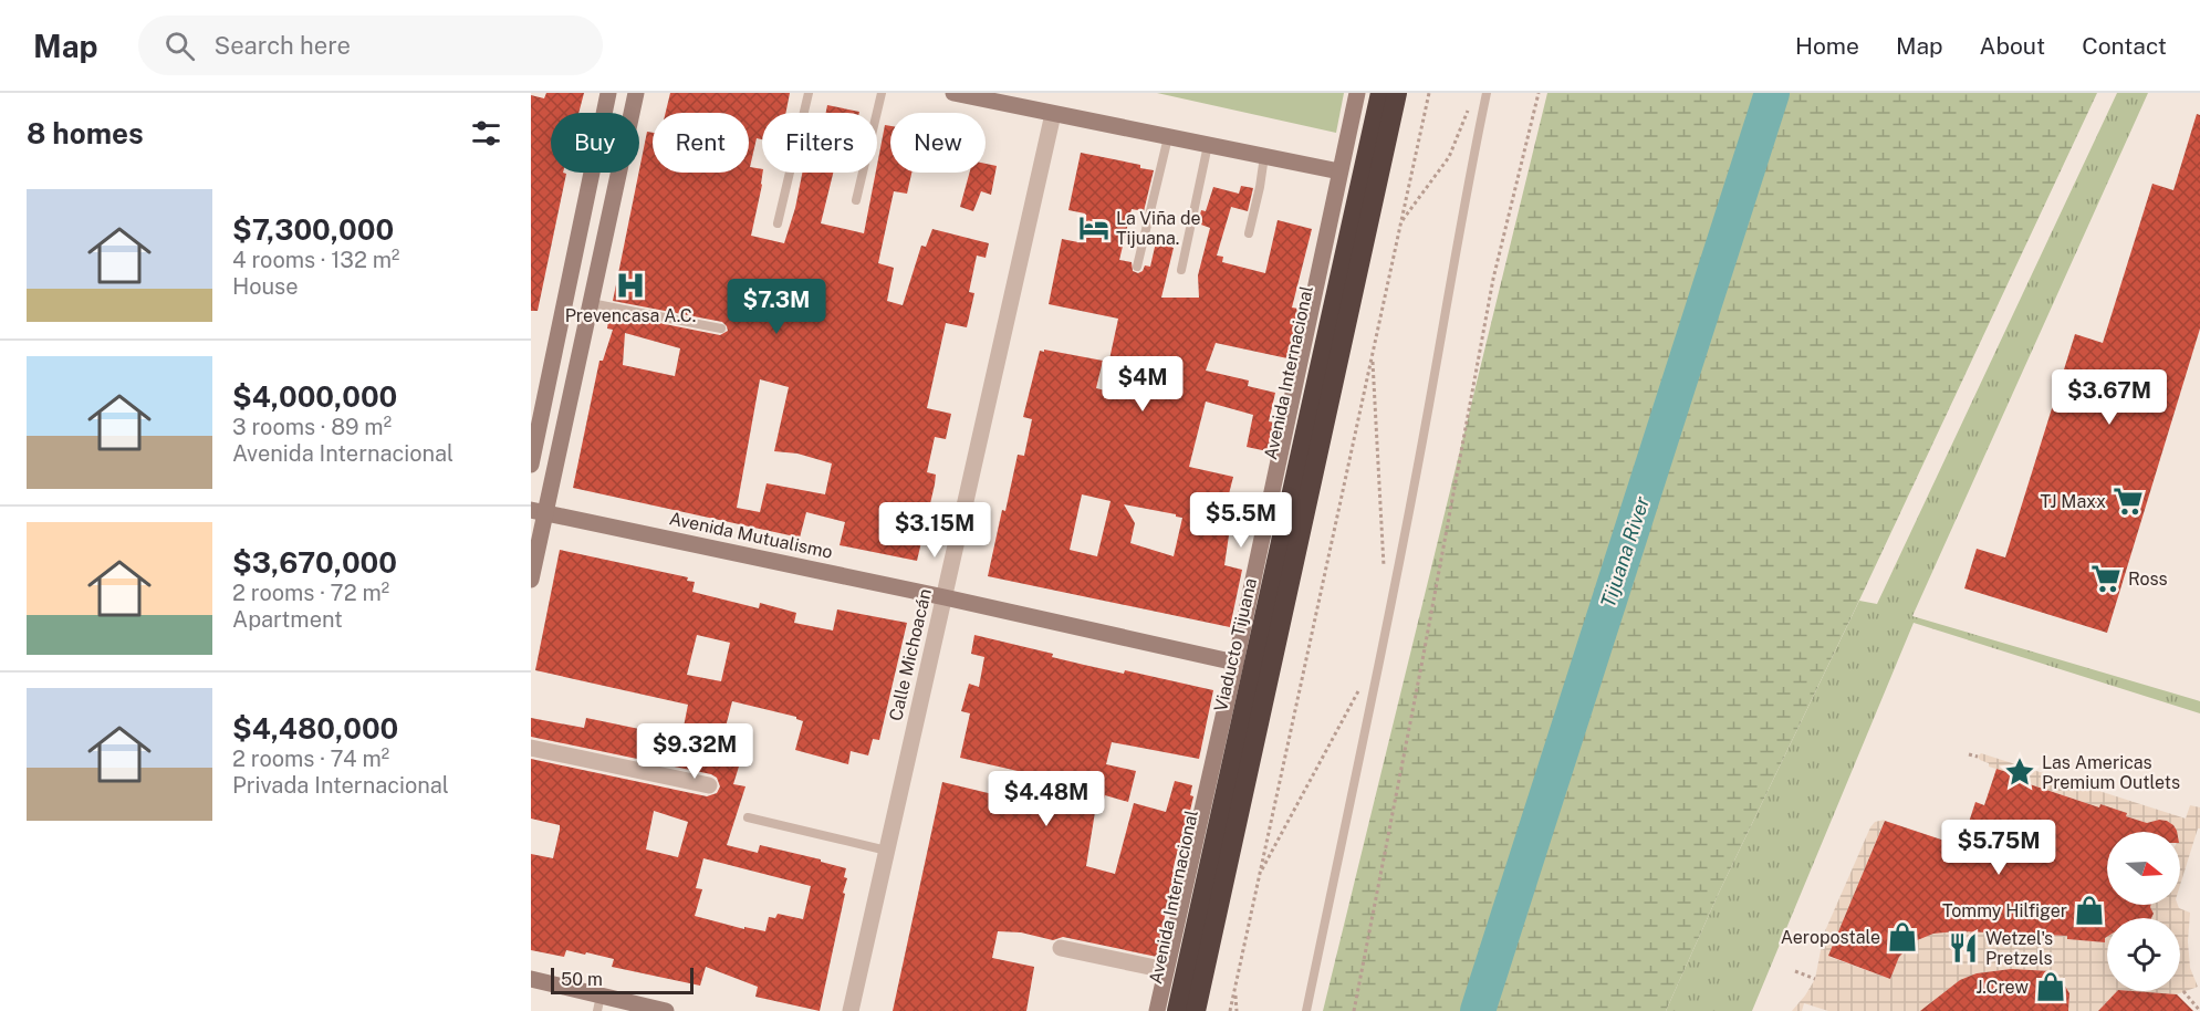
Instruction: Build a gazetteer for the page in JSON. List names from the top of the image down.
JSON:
{
  "streets": {
    "highway": ["Avenida Internacional", "Viaducto Tijuana"],
    "street": ["Avenida Mutualismo", "Calle Michoacán"]
  },
  "crossings": [
    ["Avenida Internacional", "Avenida Mutualismo"],
    ["Avenida Mutualismo", "Calle Michoacán"]
  ],
  "water": ["Tijuana River"],
  "places": {
    "hotel": ["La Viña de Tijuana."],
    "hospital": ["Prevencasa A.C."],
    "supermarket": ["TJ Maxx", "Ross"],
    "place": ["Las Americas Premium Outlets"],
    "shop": ["Tommy Hilfiger", "Aeropostale", "J.Crew"],
    "restaurant": ["Wetzel's Pretzels"]
  },
  "scale_bar": "50 m",
  "north": "right",
  "page": {
    "header": "Map",
    "search": "Search here",
    "nav": [
      "Home",
      "Map",
      "About",
      "Contact"
    ],
    "heading": "8 homes",
    "chip": [
      "Buy",
      "Rent",
      "Filters",
      "New"
    ],
    "list": [
      {
        "name": "$7,300,000",
        "note": "4 rooms · 132 m² · House"
      },
      {
        "name": "$4,000,000",
        "note": "3 rooms · 89 m² · Avenida Internacional"
      },
      {
        "name": "$3,670,000",
        "note": "2 rooms · 72 m² · Apartment"
      },
      {
        "name": "$4,480,000",
        "note": "2 rooms · 74 m² · Privada Internacional"
      }
    ],
    "price": [
      "$7.3M",
      "$4M",
      "$3.67M",
      "$5.5M",
      "$3.15M",
      "$9.32M",
      "$4.48M",
      "$5.75M"
    ],
    "scale": "50 m"
  }
}
